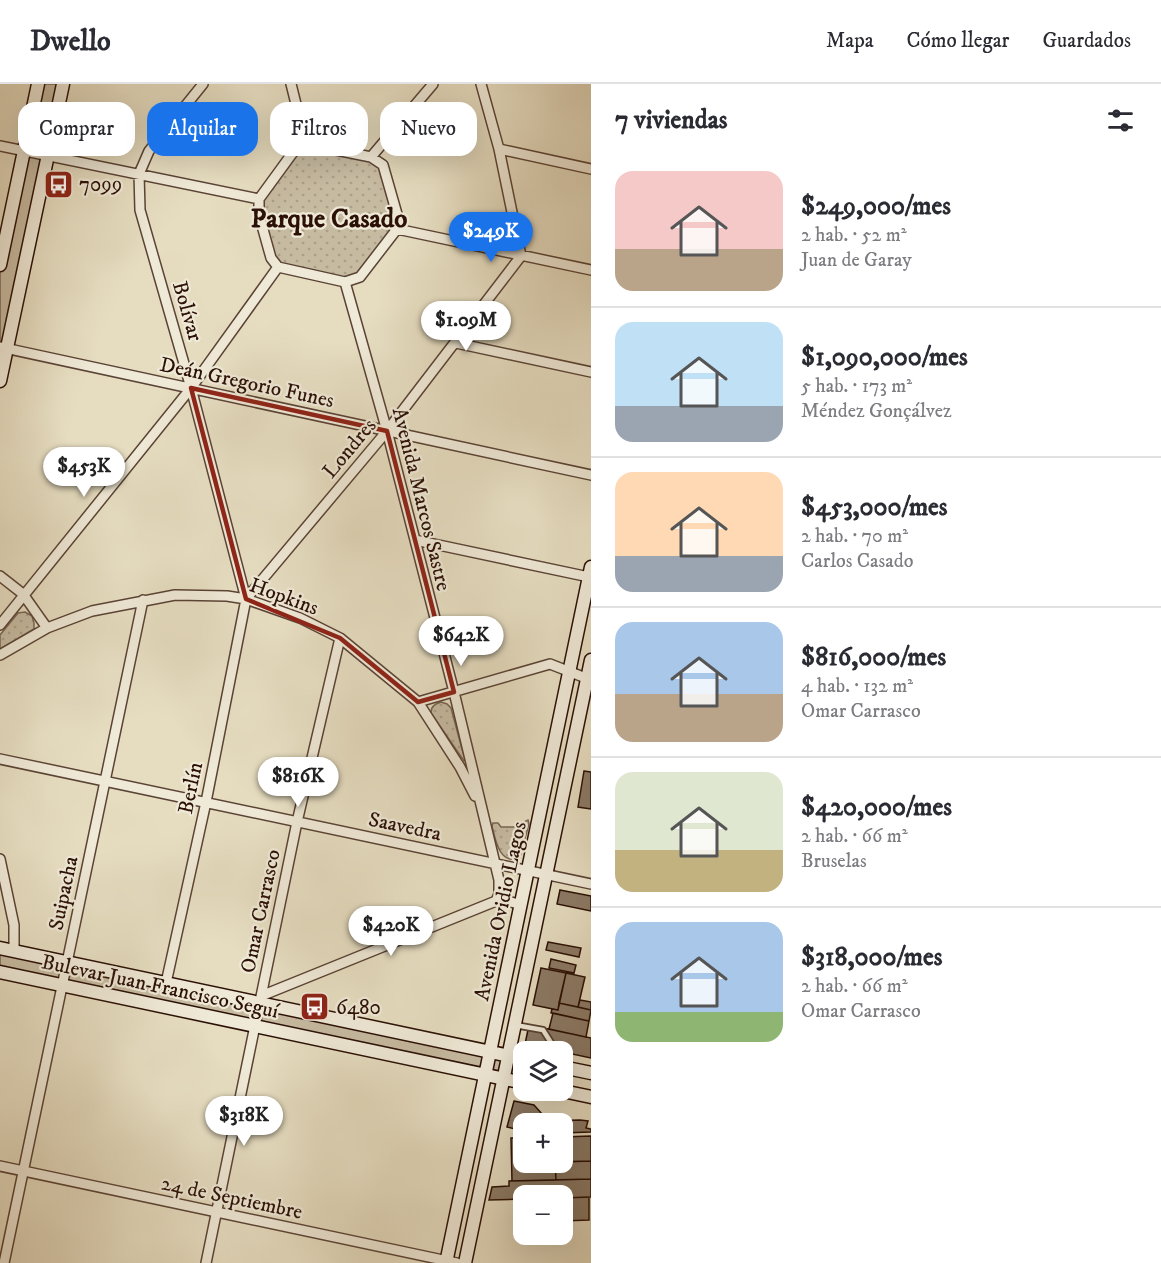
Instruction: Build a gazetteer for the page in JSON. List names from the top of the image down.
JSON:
{
  "streets": {
    "main road": ["Avenida Ovidio Lagos", "Bulevar Juan Francisco Seguí"],
    "street": [
      "Bolívar",
      "Deán Gregorio Funes",
      "Londres",
      "Avenida Marcos Sastre",
      "Hopkins",
      "Berlín",
      "Saavedra",
      "Suipacha",
      "Omar Carrasco",
      "24 de Septiembre"
    ]
  },
  "crossings": [
    ["Bolívar", "Deán Gregorio Funes"],
    ["Bolívar", "Londres"],
    ["Bolívar", "Hopkins"],
    ["Bolívar", "Berlín"],
    ["Deán Gregorio Funes", "Londres"],
    ["Deán Gregorio Funes", "Avenida Marcos Sastre"],
    ["Londres", "Avenida Marcos Sastre"],
    ["Londres", "Hopkins"],
    ["Londres", "Berlín"],
    ["Avenida Marcos Sastre", "Hopkins"],
    ["Avenida Marcos Sastre", "Saavedra"],
    ["Hopkins", "Berlín"],
    ["Hopkins", "Suipacha"],
    ["Hopkins", "Omar Carrasco"],
    ["Berlín", "Saavedra"],
    ["Berlín", "Bulevar Juan Francisco Seguí"],
    ["Saavedra", "Suipacha"],
    ["Saavedra", "Omar Carrasco"],
    ["Saavedra", "Avenida Ovidio Lagos"],
    ["Suipacha", "Bulevar Juan Francisco Seguí"],
    ["Suipacha", "24 de Septiembre"],
    ["Omar Carrasco", "Bulevar Juan Francisco Seguí"],
    ["Omar Carrasco", "24 de Septiembre"],
    ["Avenida Ovidio Lagos", "Bulevar Juan Francisco Seguí"],
    ["Avenida Ovidio Lagos", "24 de Septiembre"]
  ],
  "districts": ["Parque Casado"],
  "places": {
    "bus stop": ["7099", "6480"]
  },
  "page": {
    "header": "Dwello",
    "nav": ["Mapa", "Cómo llegar", "Guardados"],
    "heading": "7 viviendas",
    "chip": [
      "Comprar",
      "Alquilar",
      "Filtros",
      "Nuevo"
    ],
    "list": [
      {
        "name": "$249,000/mes",
        "note": "2 hab. · 52 m² · Juan de Garay"
      },
      {
        "name": "$1,090,000/mes",
        "note": "5 hab. · 173 m² · Méndez Gonçálvez"
      },
      {
        "name": "$453,000/mes",
        "note": "2 hab. · 70 m² · Carlos Casado"
      },
      {
        "name": "$816,000/mes",
        "note": "4 hab. · 132 m² · Omar Carrasco"
      },
      {
        "name": "$420,000/mes",
        "note": "2 hab. · 66 m² · Bruselas"
      },
      {
        "name": "$318,000/mes",
        "note": "2 hab. · 66 m² · Omar Carrasco"
      }
    ],
    "price": [
      "$249K",
      "$1.09M",
      "$453K",
      "$642K",
      "$816K",
      "$420K",
      "$318K"
    ],
    "map_buttons": ["+", "−"]
  }
}
